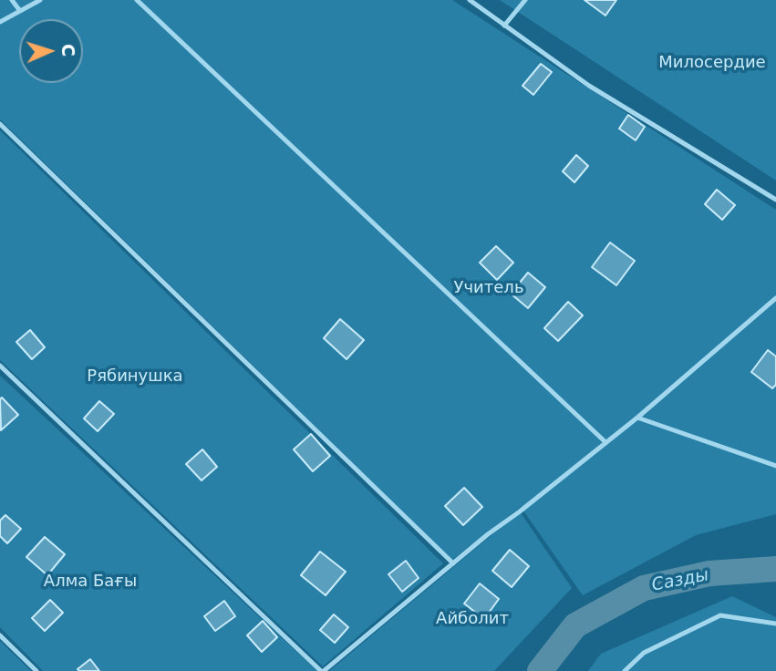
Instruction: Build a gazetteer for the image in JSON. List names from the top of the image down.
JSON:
{
  "water": ["Сазды"],
  "parks": [
    "Милосердие",
    "Учитель",
    "Рябинушка",
    "Алма Бағы",
    "Айболит"
  ],
  "north": "right"
}
